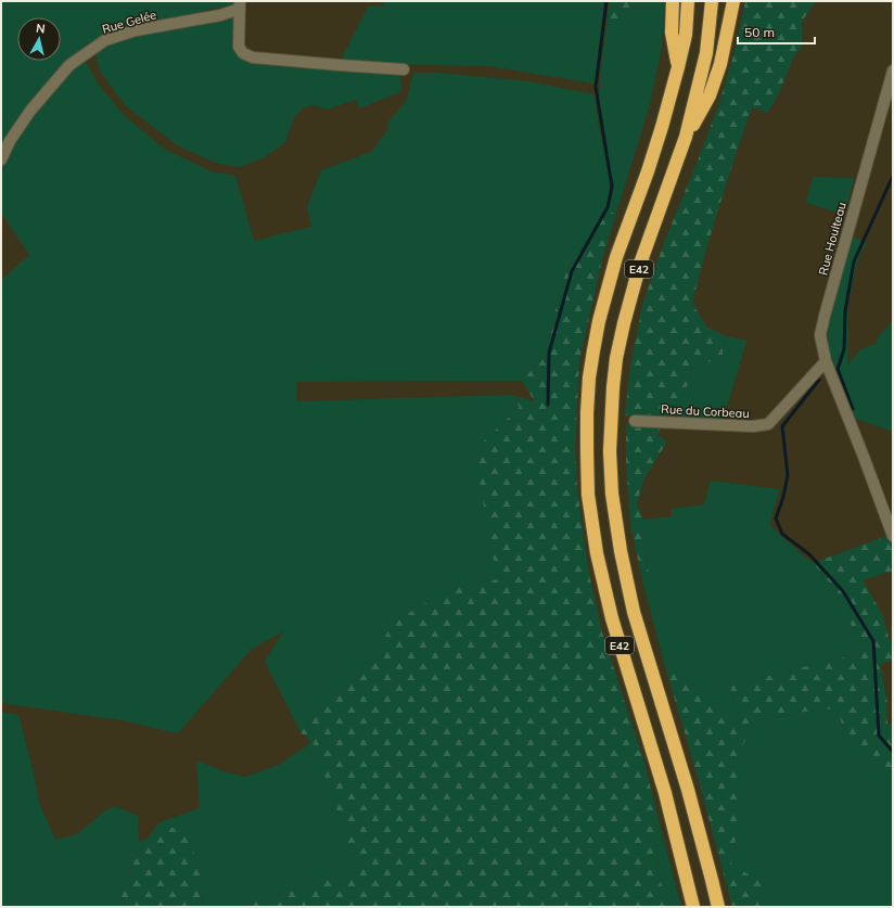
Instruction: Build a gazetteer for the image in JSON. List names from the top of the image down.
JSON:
{
  "streets": {
    "highway": ["E42"],
    "street": ["Rue Gelée", "Rue Houlteau", "Rue du Corbeau"]
  },
  "crossings": [
    ["Rue Houlteau", "Rue du Corbeau"]
  ],
  "scale_bar": "50 m",
  "north": "top"
}
